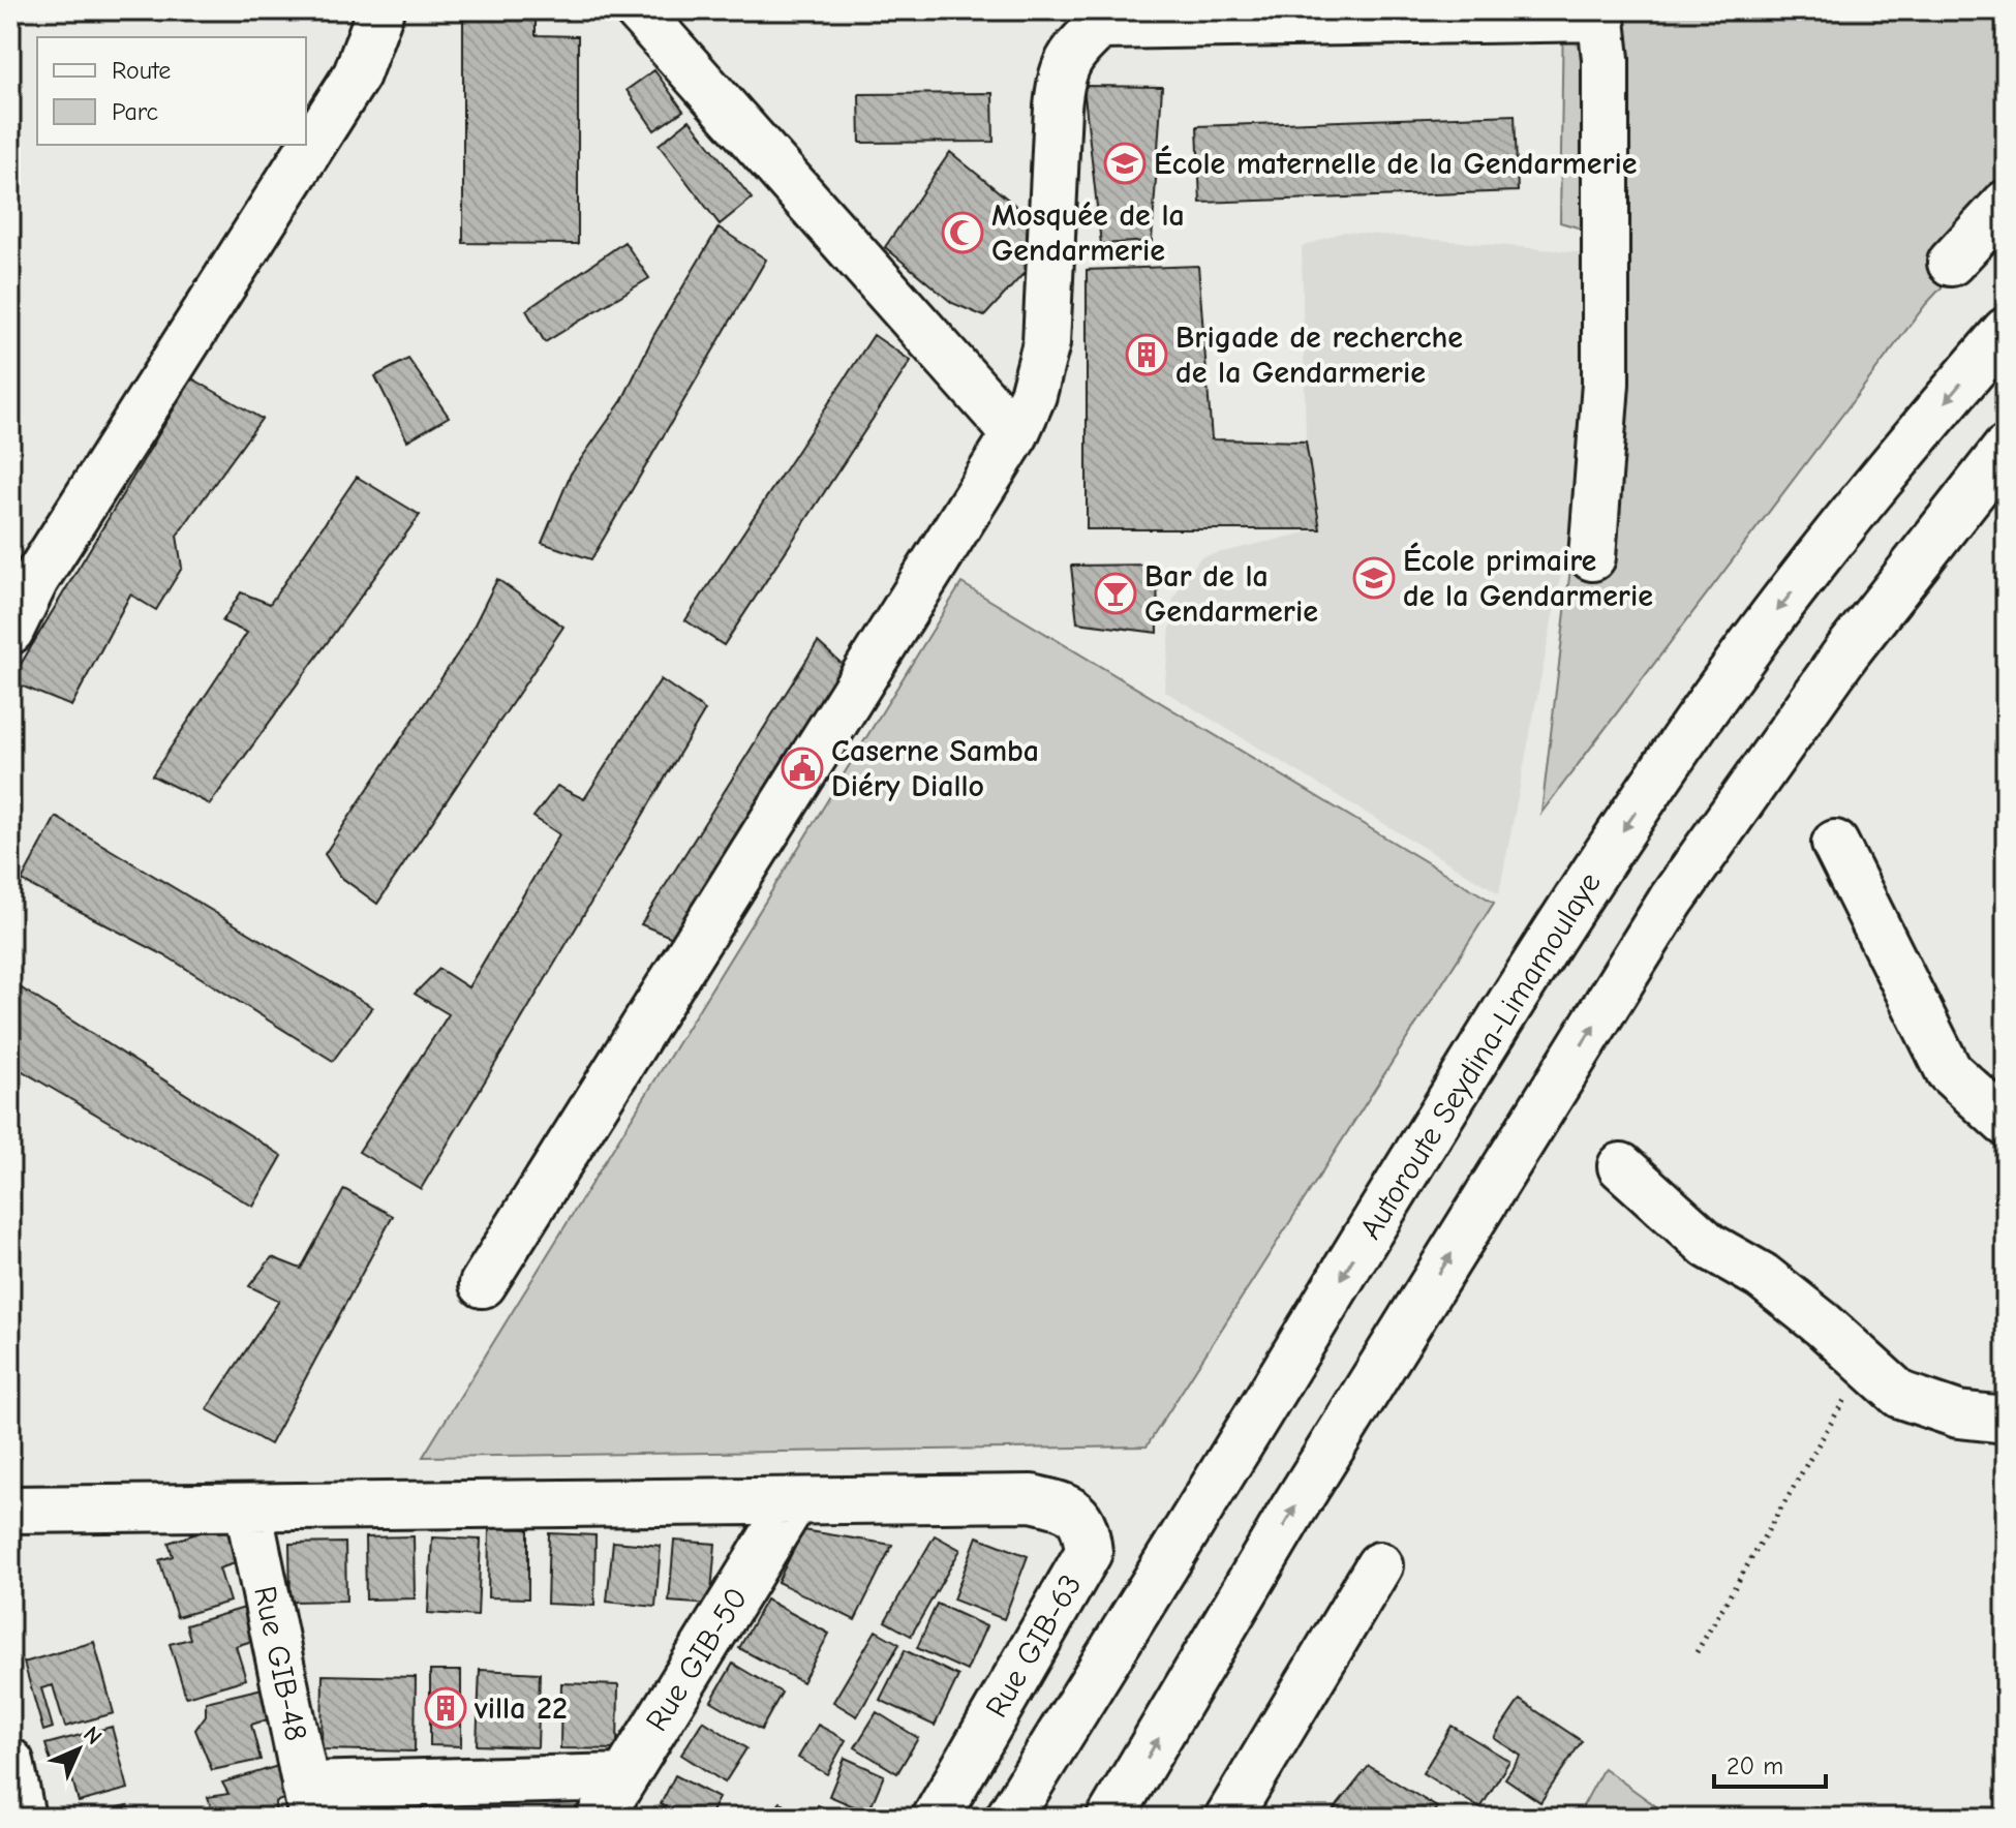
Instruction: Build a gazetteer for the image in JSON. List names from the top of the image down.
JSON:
{
  "streets": {
    "main road": [
      "Autoroute Seydina-Limamoulaye",
      "Rue GIB-63",
      "Rue GIB-50",
      "Rue GIB-48"
    ]
  },
  "crossings": [
    ["Rue GIB-63", "Rue GIB-50"],
    ["Rue GIB-63", "Rue GIB-48"]
  ],
  "places": {
    "school or university": ["École maternelle de la Gendarmerie", "École primaire de la Gendarmerie"],
    "mosque": ["Mosquée de la Gendarmerie"],
    "building": ["Brigade de recherche de la Gendarmerie", "villa 22"],
    "bar": ["Bar de la Gendarmerie"],
    "public building": ["Caserne Samba Diéry Diallo"]
  },
  "legend": ["Route", "Parc"],
  "scale_bar": "20 m",
  "north": "top right"
}
